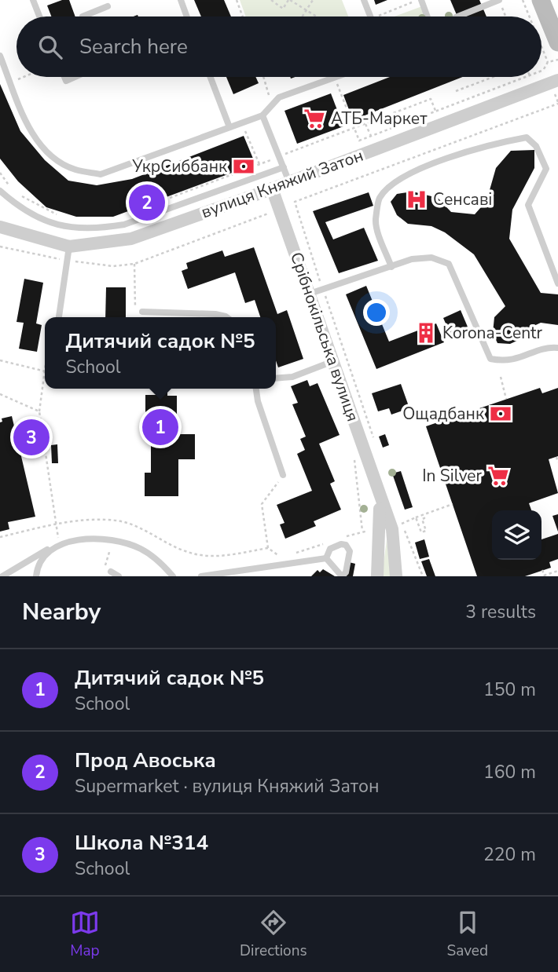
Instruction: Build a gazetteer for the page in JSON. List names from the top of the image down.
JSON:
{
  "streets": {
    "street": ["вулиця Княжий Затон", "Срібнокільська вулиця"]
  },
  "crossings": [
    ["вулиця Княжий Затон", "Срібнокільська вулиця"]
  ],
  "places": {
    "supermarket": ["АТБ-Маркет", "In Silver"],
    "bank": ["УкрСиббанк", "Ощадбанк"],
    "hospital": ["Сенсаві"],
    "building": ["Korona-Centr"]
  },
  "page": {
    "search": "Search here",
    "pins": ["2", "1", "3"],
    "popup": ["Дитячий садок №5", "School"],
    "heading": ["Nearby", "3 results"],
    "list": [
      {
        "mark": "1",
        "name": "Дитячий садок №5",
        "note": "School",
        "value": "150 m"
      },
      {
        "mark": "2",
        "name": "Прод Авоська",
        "note": "Supermarket · вулиця Княжий Затон",
        "value": "160 m"
      },
      {
        "mark": "3",
        "name": "Школа №314",
        "note": "School",
        "value": "220 m"
      }
    ],
    "nav": ["Map", "Directions", "Saved"]
  }
}
